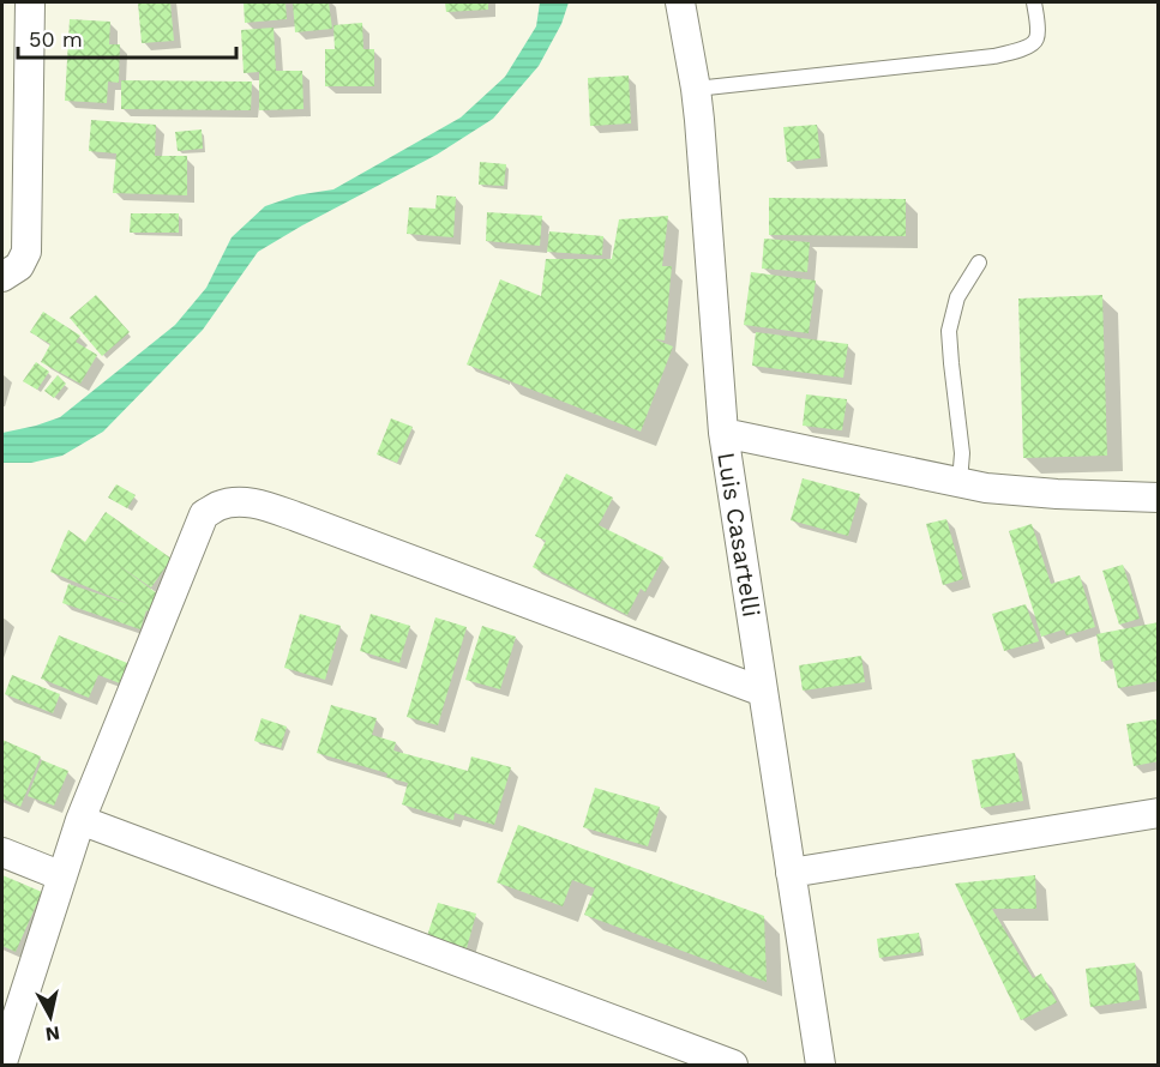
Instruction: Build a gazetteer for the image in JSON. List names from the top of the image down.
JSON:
{
  "streets": {
    "street": ["Luis Casartelli"]
  },
  "scale_bar": "50 m",
  "north": "bottom"
}
